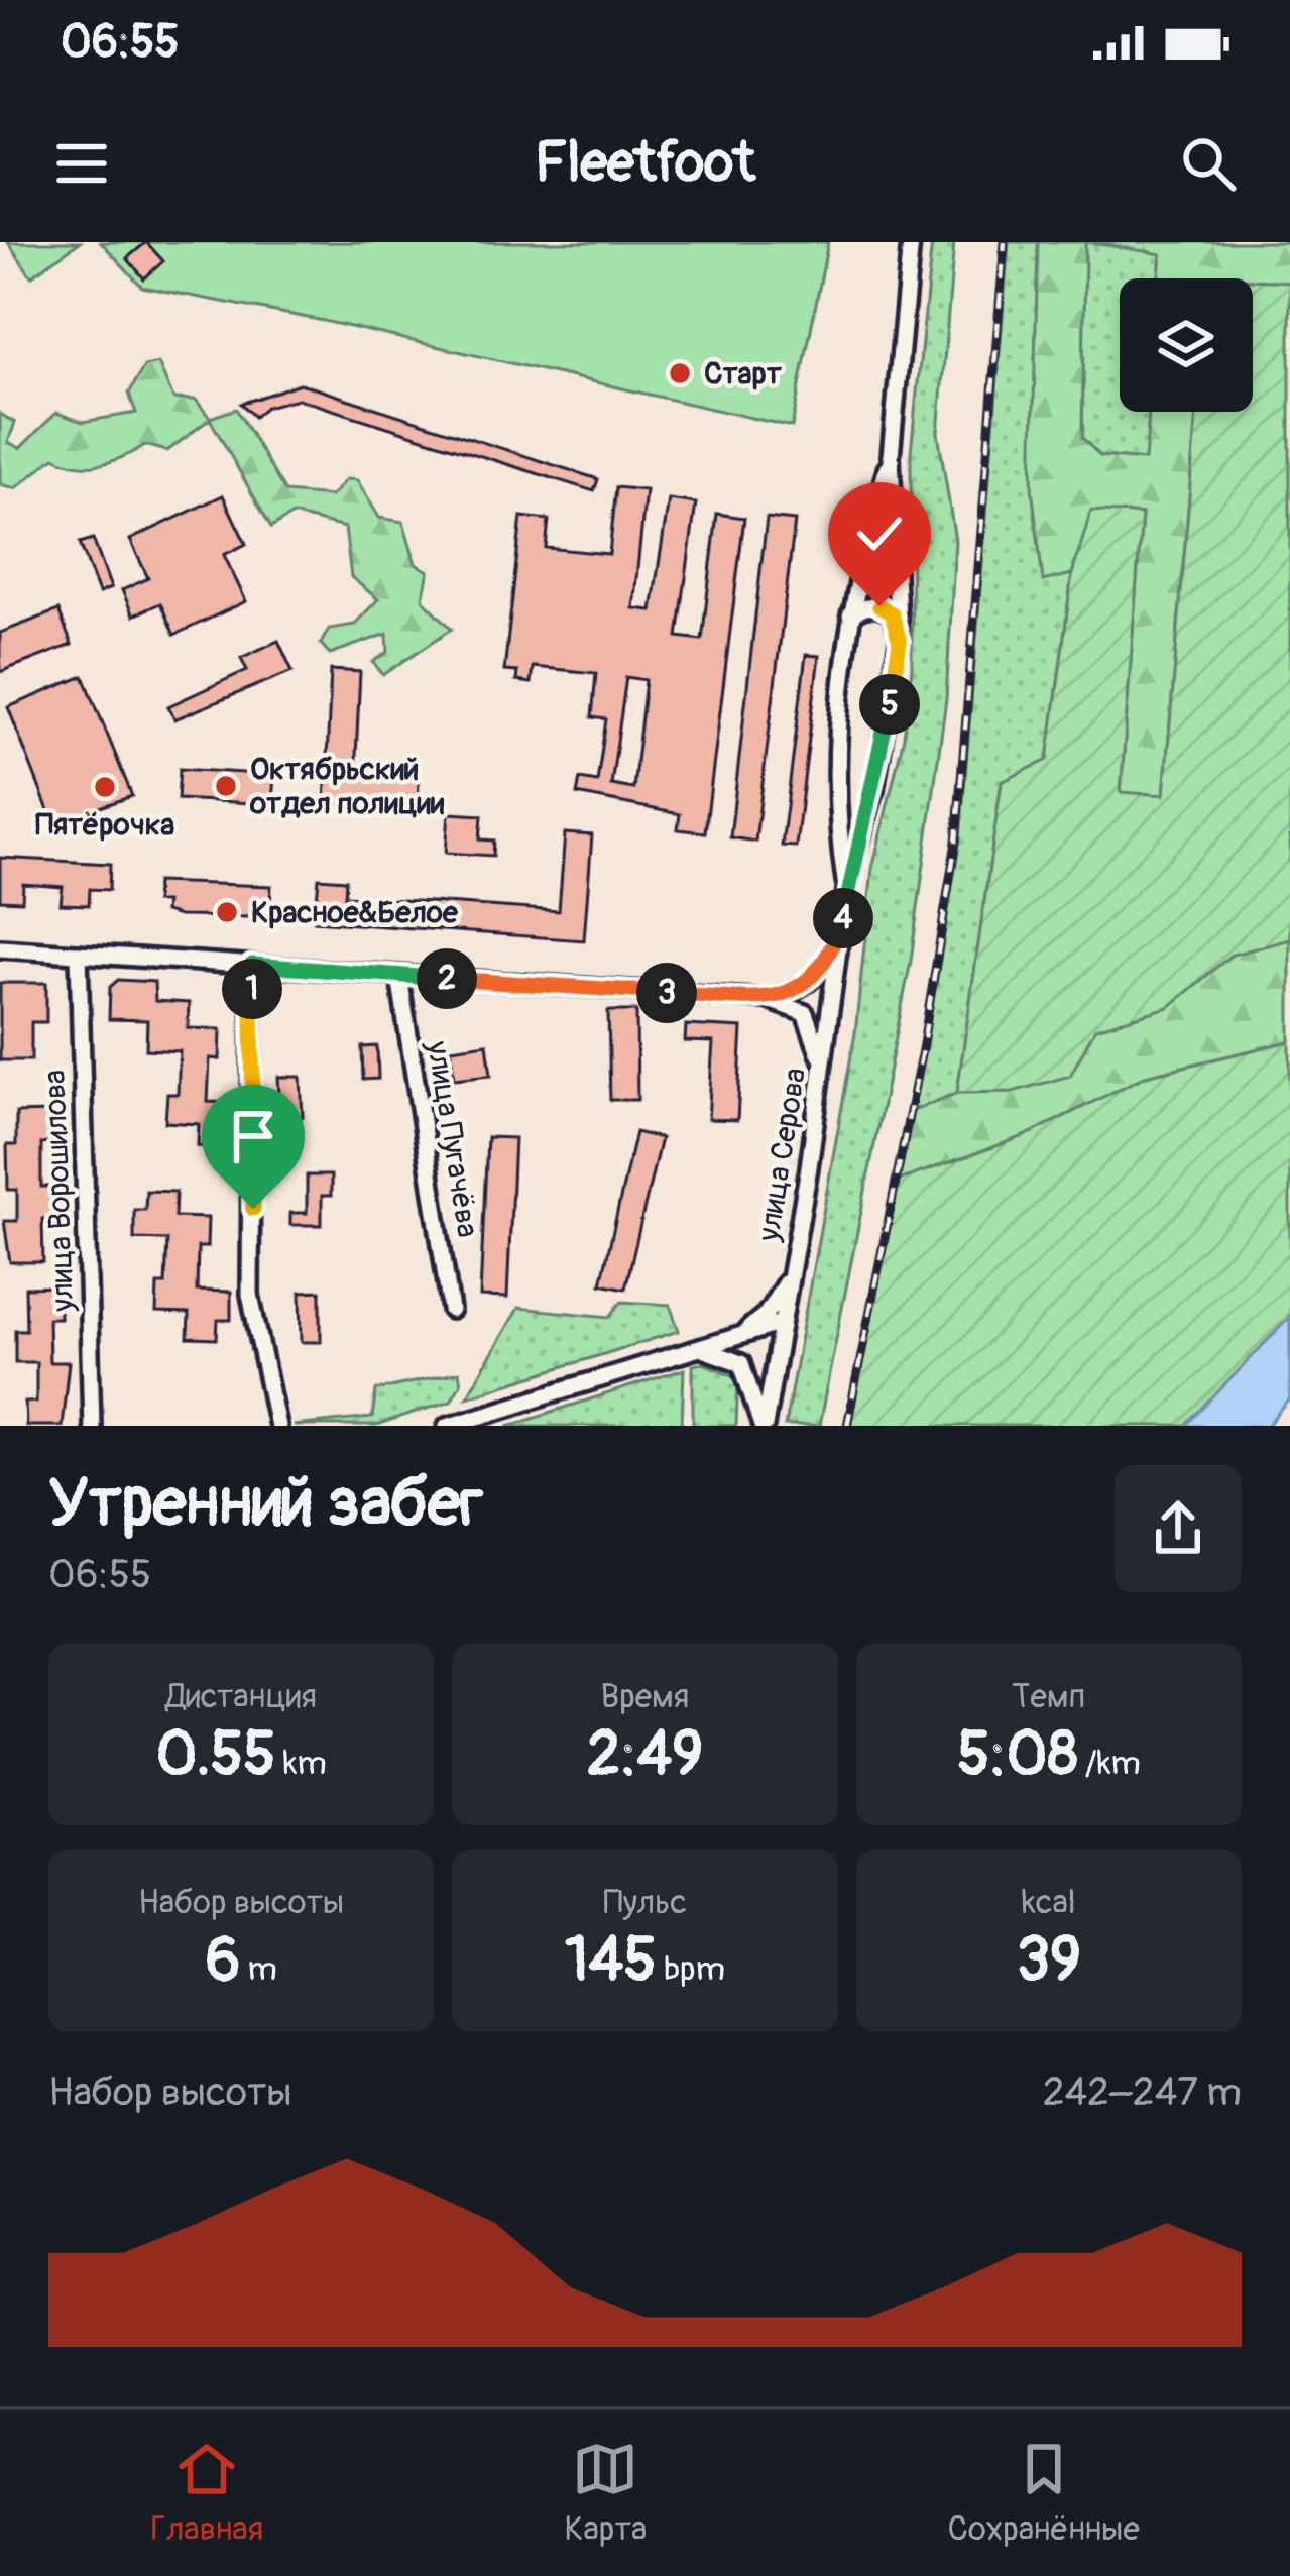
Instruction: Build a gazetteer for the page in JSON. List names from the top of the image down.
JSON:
{
  "streets": {
    "street": ["улица Пугачёва", "улица Серова", "улица Ворошилова"]
  },
  "places": [
    "Старт",
    "Октябрьский отдел полиции",
    "Пятёрочка",
    "Красное&Белое"
  ],
  "page": {
    "status": "06:55",
    "header": "Fleetfoot",
    "pins": [
      "5",
      "4",
      "2",
      "1",
      "3"
    ],
    "heading": ["Утренний забег", "06:55"],
    "stats": [
      ["Дистанция", "0.55 km"],
      ["Время", "2:49"],
      ["Темп", "5:08 /km"],
      ["Набор высоты", "6 m"],
      ["Пульс", "145 bpm"],
      ["kcal", "39"]
    ],
    "chart": ["Набор высоты", "242–247 m"],
    "tabs": ["Главная", "Карта", "Сохранённые"]
  }
}
